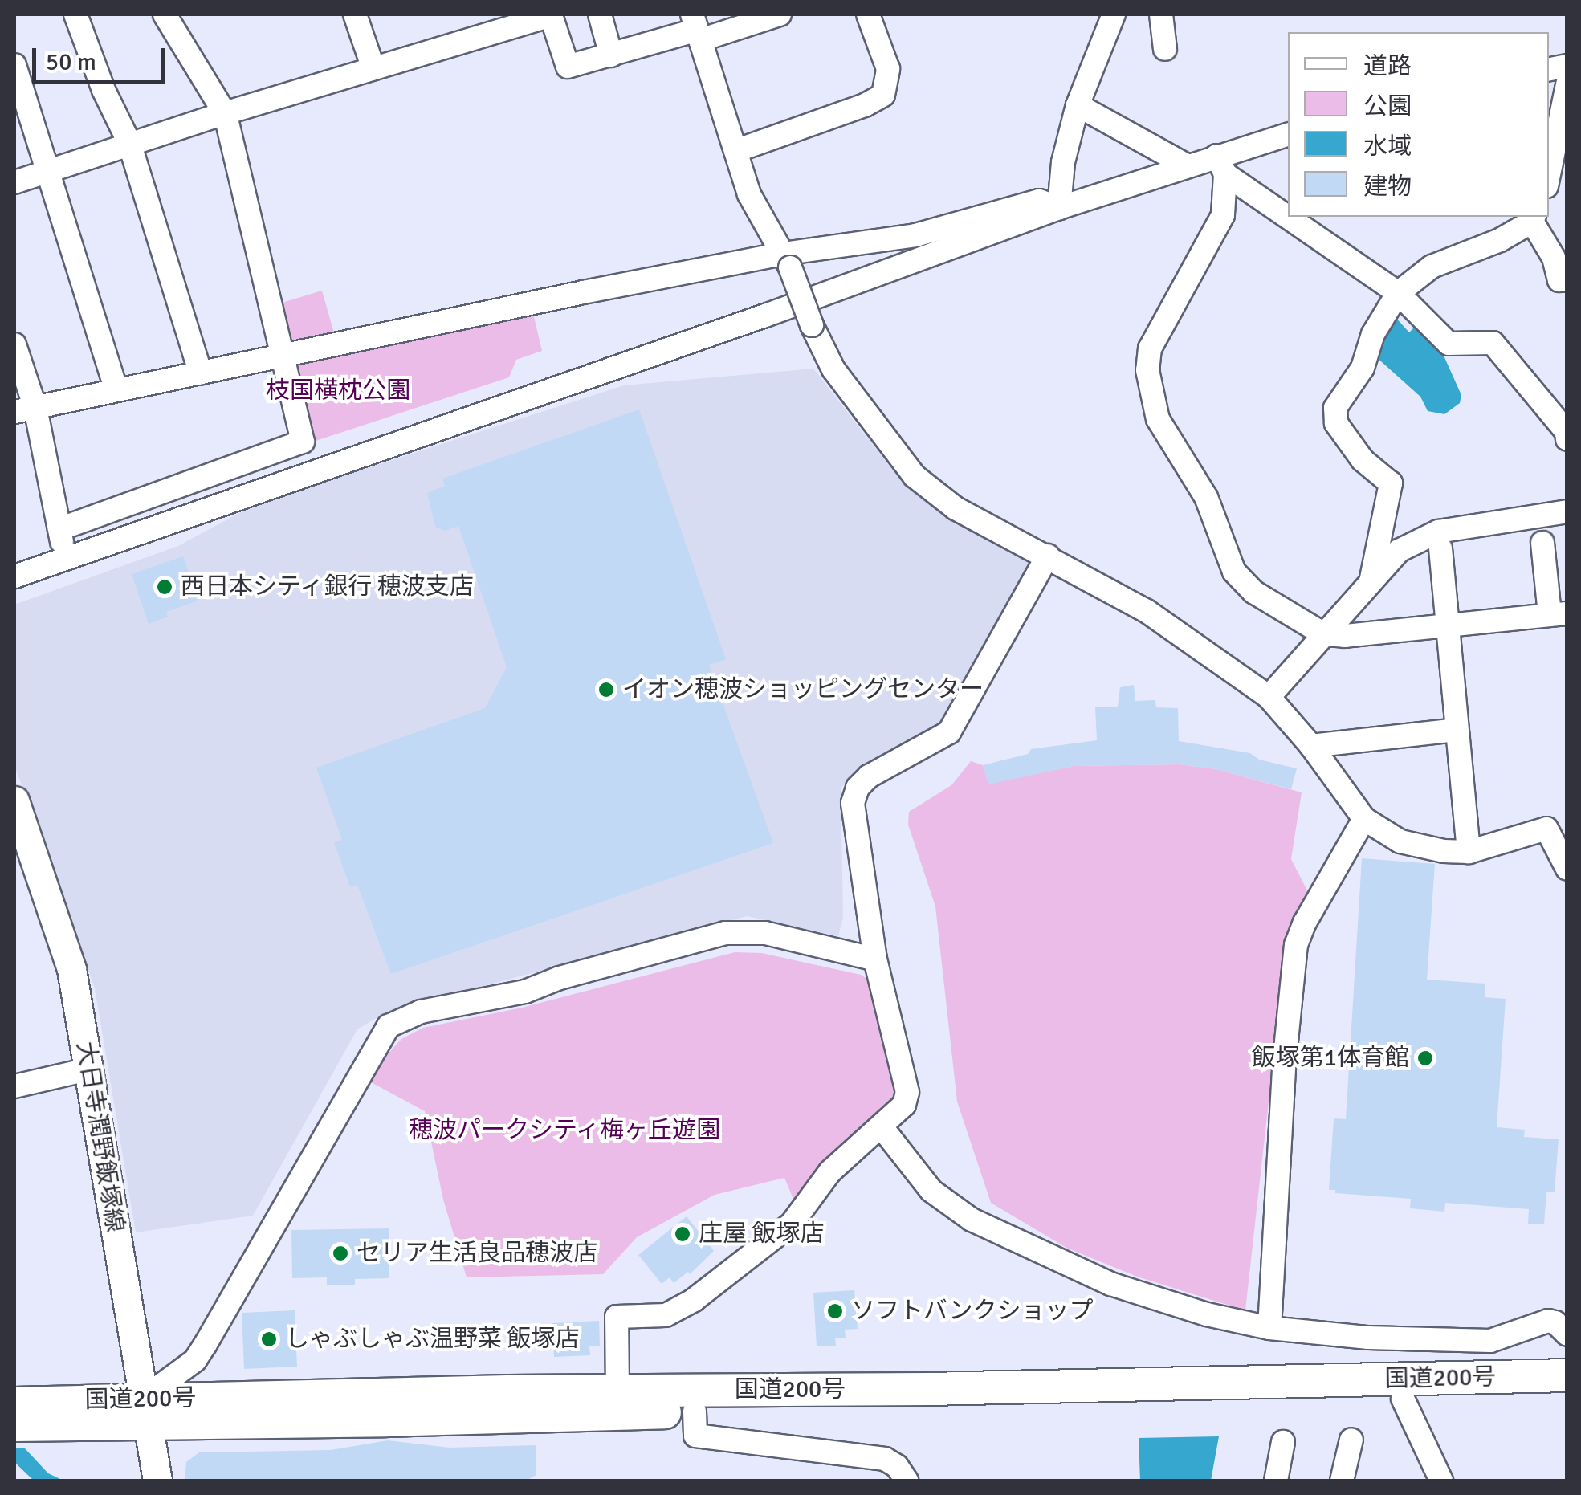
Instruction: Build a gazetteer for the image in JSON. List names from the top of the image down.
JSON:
{
  "streets": {
    "highway": ["国道200号"],
    "main road": ["大日寺潤野飯塚線"]
  },
  "crossings": [
    ["大日寺潤野飯塚線", "国道200号"]
  ],
  "parks": ["枝国横枕公園", "穂波パークシティ梅ヶ丘遊園"],
  "places": [
    "西日本シティ銀行 穂波支店",
    "イオン穂波ショッピングセンター",
    "飯塚第1体育館",
    "庄屋 飯塚店",
    "セリア生活良品穂波店",
    "ソフトバンクショップ",
    "しゃぶしゃぶ温野菜 飯塚店"
  ],
  "legend": [
    "道路",
    "公園",
    "水域",
    "建物"
  ],
  "scale_bar": "50 m"
}
